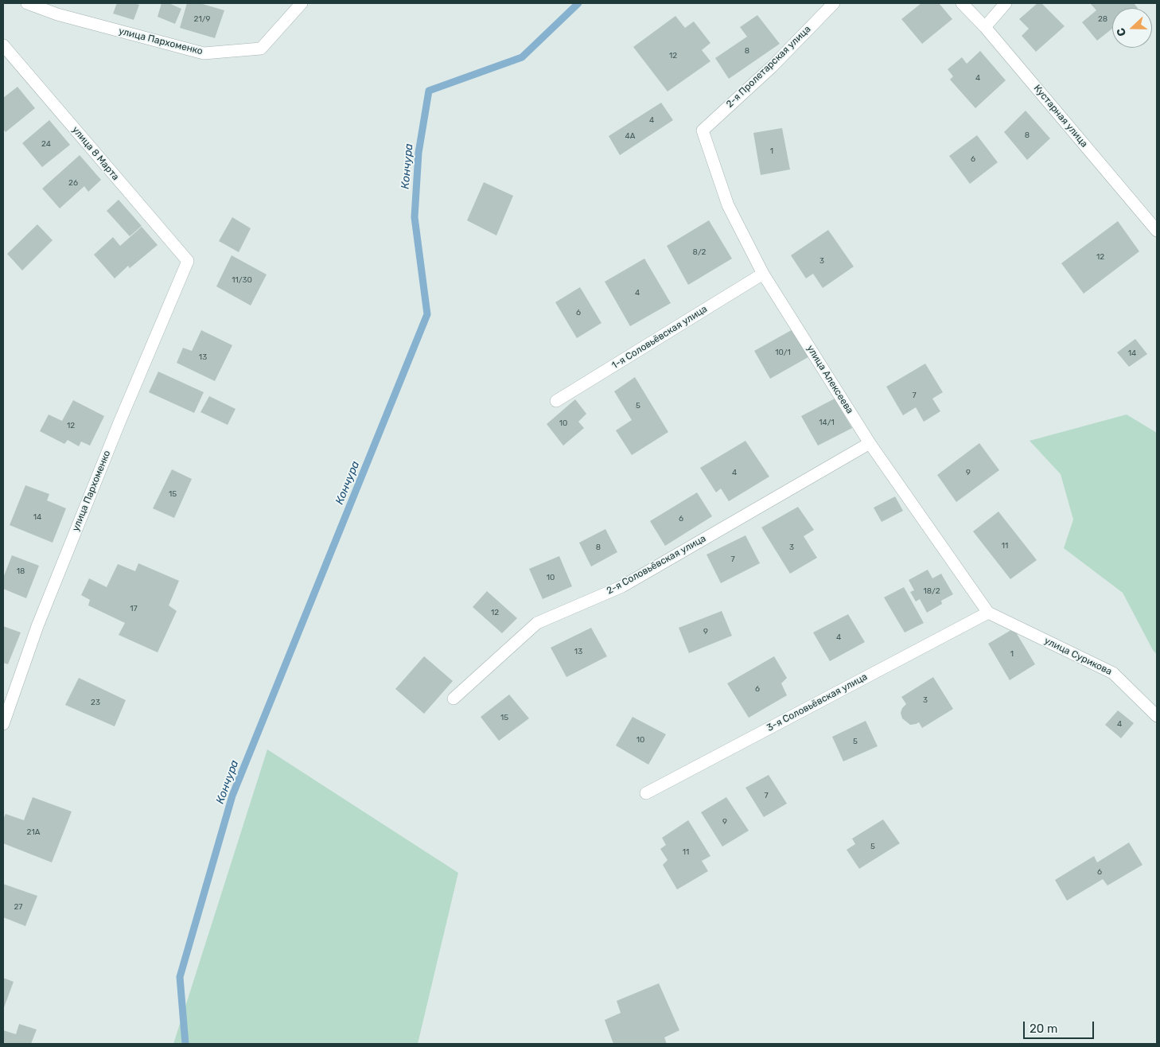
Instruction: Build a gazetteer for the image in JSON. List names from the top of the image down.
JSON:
{
  "streets": {
    "street": [
      "улица Пархоменко",
      "2-я Пролетарская улица",
      "Кустарная улица",
      "улица 8 Марта",
      "1-я Соловьёвская улица",
      "улица Алексеева",
      "2-я Соловьёвская улица",
      "улица Сурикова",
      "3-я Соловьёвская улица"
    ]
  },
  "crossings": [
    ["улица Пархоменко", "улица 8 Марта"],
    ["2-я Пролетарская улица", "улица Алексеева"],
    ["1-я Соловьёвская улица", "улица Алексеева"],
    ["улица Алексеева", "2-я Соловьёвская улица"],
    ["улица Алексеева", "улица Сурикова"],
    ["улица Алексеева", "3-я Соловьёвская улица"],
    ["улица Сурикова", "3-я Соловьёвская улица"]
  ],
  "water": ["Кончура"],
  "house_numbers": [
    "21/9",
    "28",
    "8",
    "12",
    "4",
    "4",
    "8",
    "4А",
    "24",
    "1",
    "6",
    "26",
    "8/2",
    "12",
    "3",
    "11/30",
    "4",
    "6",
    "10/1",
    "14",
    "13",
    "7",
    "5",
    "14/1",
    "10",
    "12",
    "4",
    "9",
    "15",
    "14",
    "6",
    "11",
    "8",
    "3",
    "7",
    "18",
    "10",
    "18/2",
    "17",
    "12",
    "9",
    "4",
    "13",
    "1",
    "6",
    "3",
    "23",
    "15",
    "4",
    "10",
    "5",
    "7",
    "9",
    "21А",
    "5",
    "11",
    "6",
    "27"
  ],
  "scale_bar": "20 m",
  "north": "left"
}
